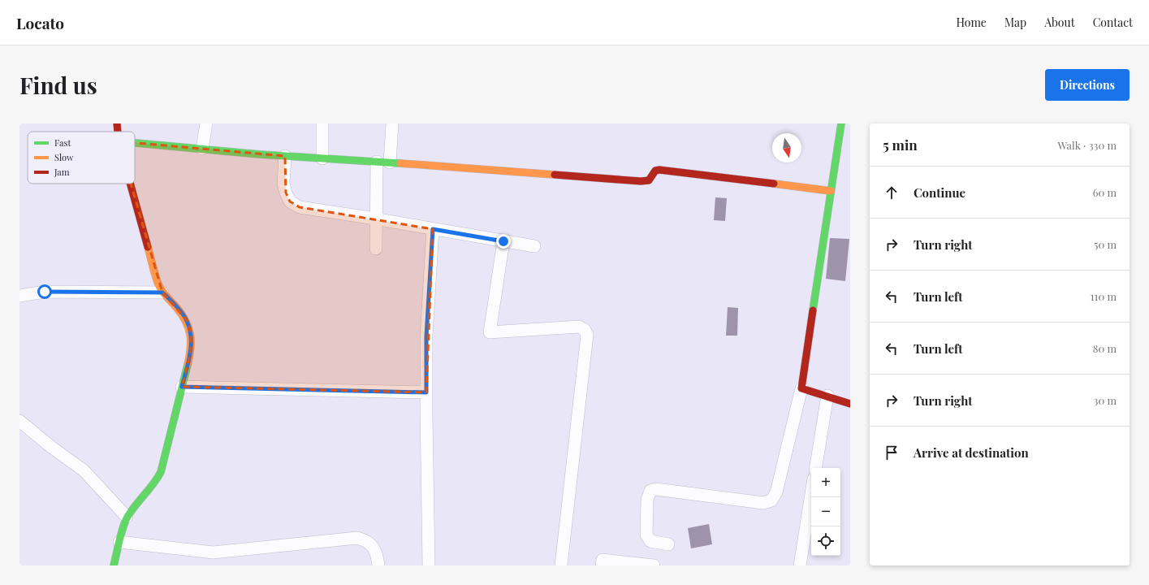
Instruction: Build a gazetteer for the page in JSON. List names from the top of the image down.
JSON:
{
  "legend": ["Fast", "Slow", "Jam"],
  "north": "bottom",
  "page": {
    "header": "Locato",
    "nav": [
      "Home",
      "Map",
      "About",
      "Contact"
    ],
    "buttons": "Directions",
    "title": "Find us",
    "heading": ["5 min", "Walk · 330 m"],
    "list": [
      ["Continue", "60 m"],
      ["Turn right", "50 m"],
      ["Turn left", "110 m"],
      ["Turn left", "80 m"],
      ["Turn right", "30 m"],
      "Arrive at destination"
    ],
    "map_buttons": ["+", "−"]
  }
}
